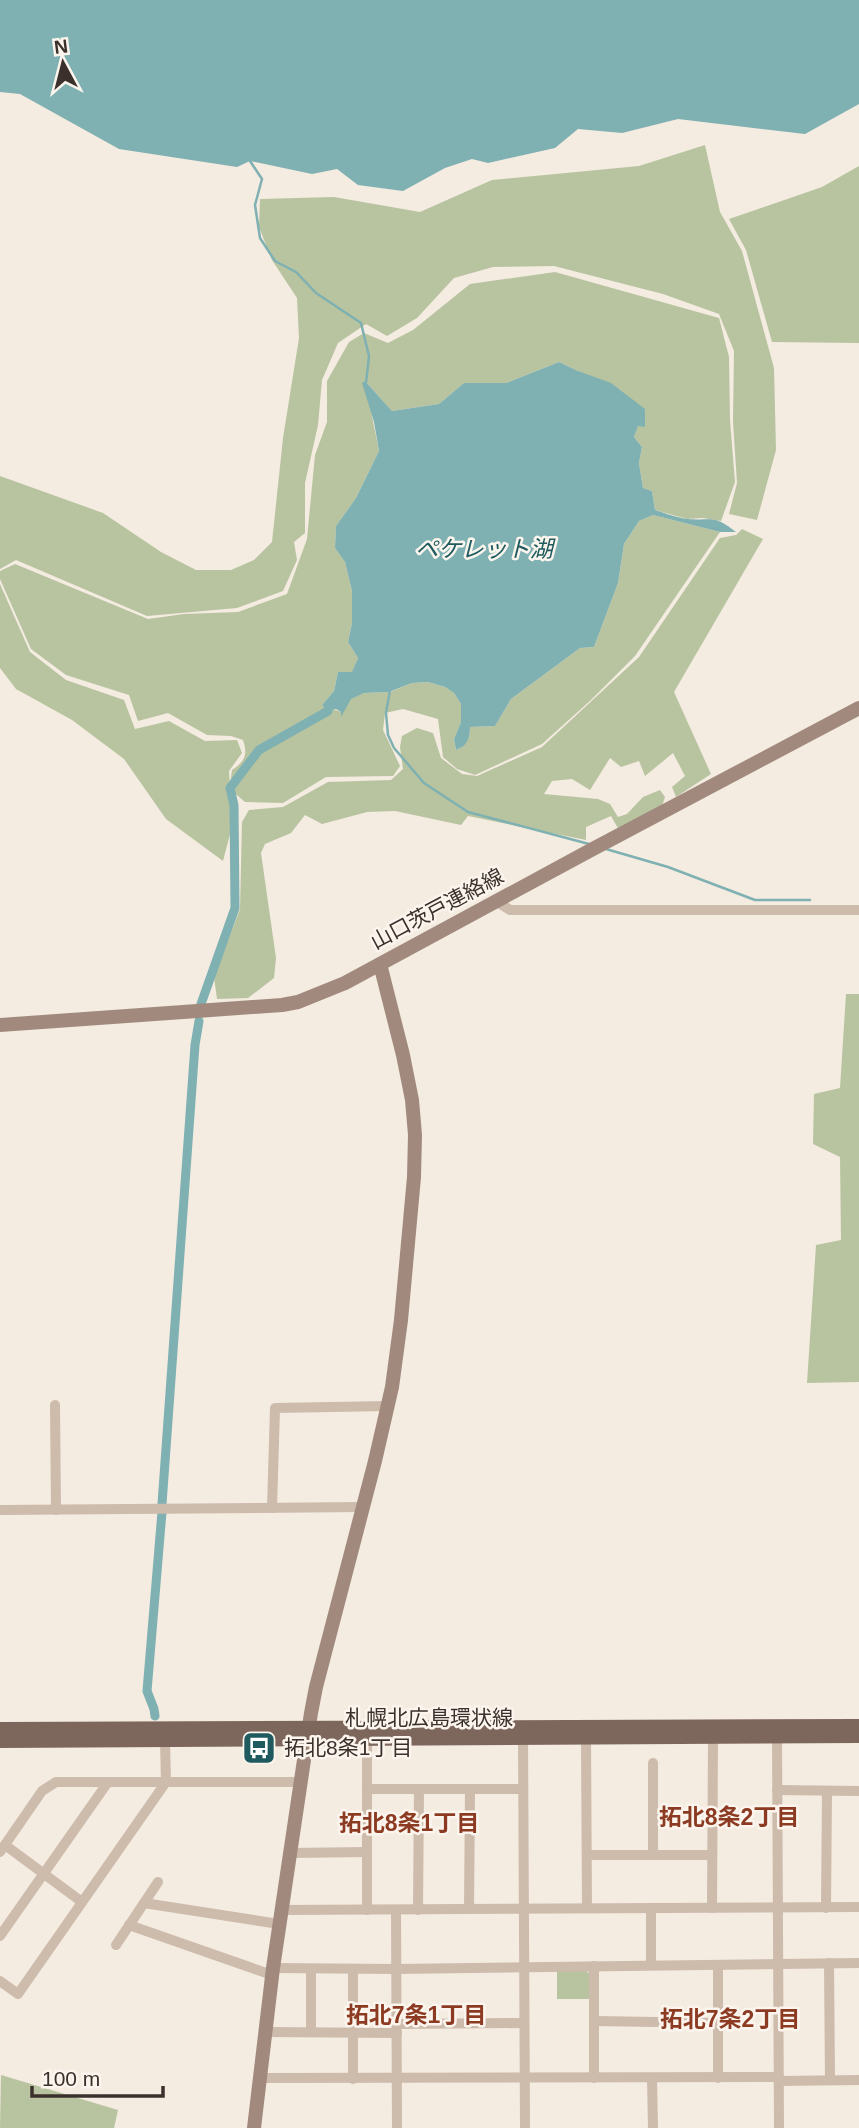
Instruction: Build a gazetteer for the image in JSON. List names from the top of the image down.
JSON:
{
  "streets": {
    "main road": ["札幌北広島環状線"],
    "street": ["山口茨戸連絡線"]
  },
  "districts": [
    "拓北8条2丁目",
    "拓北8条1丁目",
    "拓北7条1丁目",
    "拓北7条2丁目"
  ],
  "water": ["ペケレット湖"],
  "places": {
    "bus stop": ["拓北8条1丁目"]
  },
  "scale_bar": "100 m",
  "north": "top"
}
